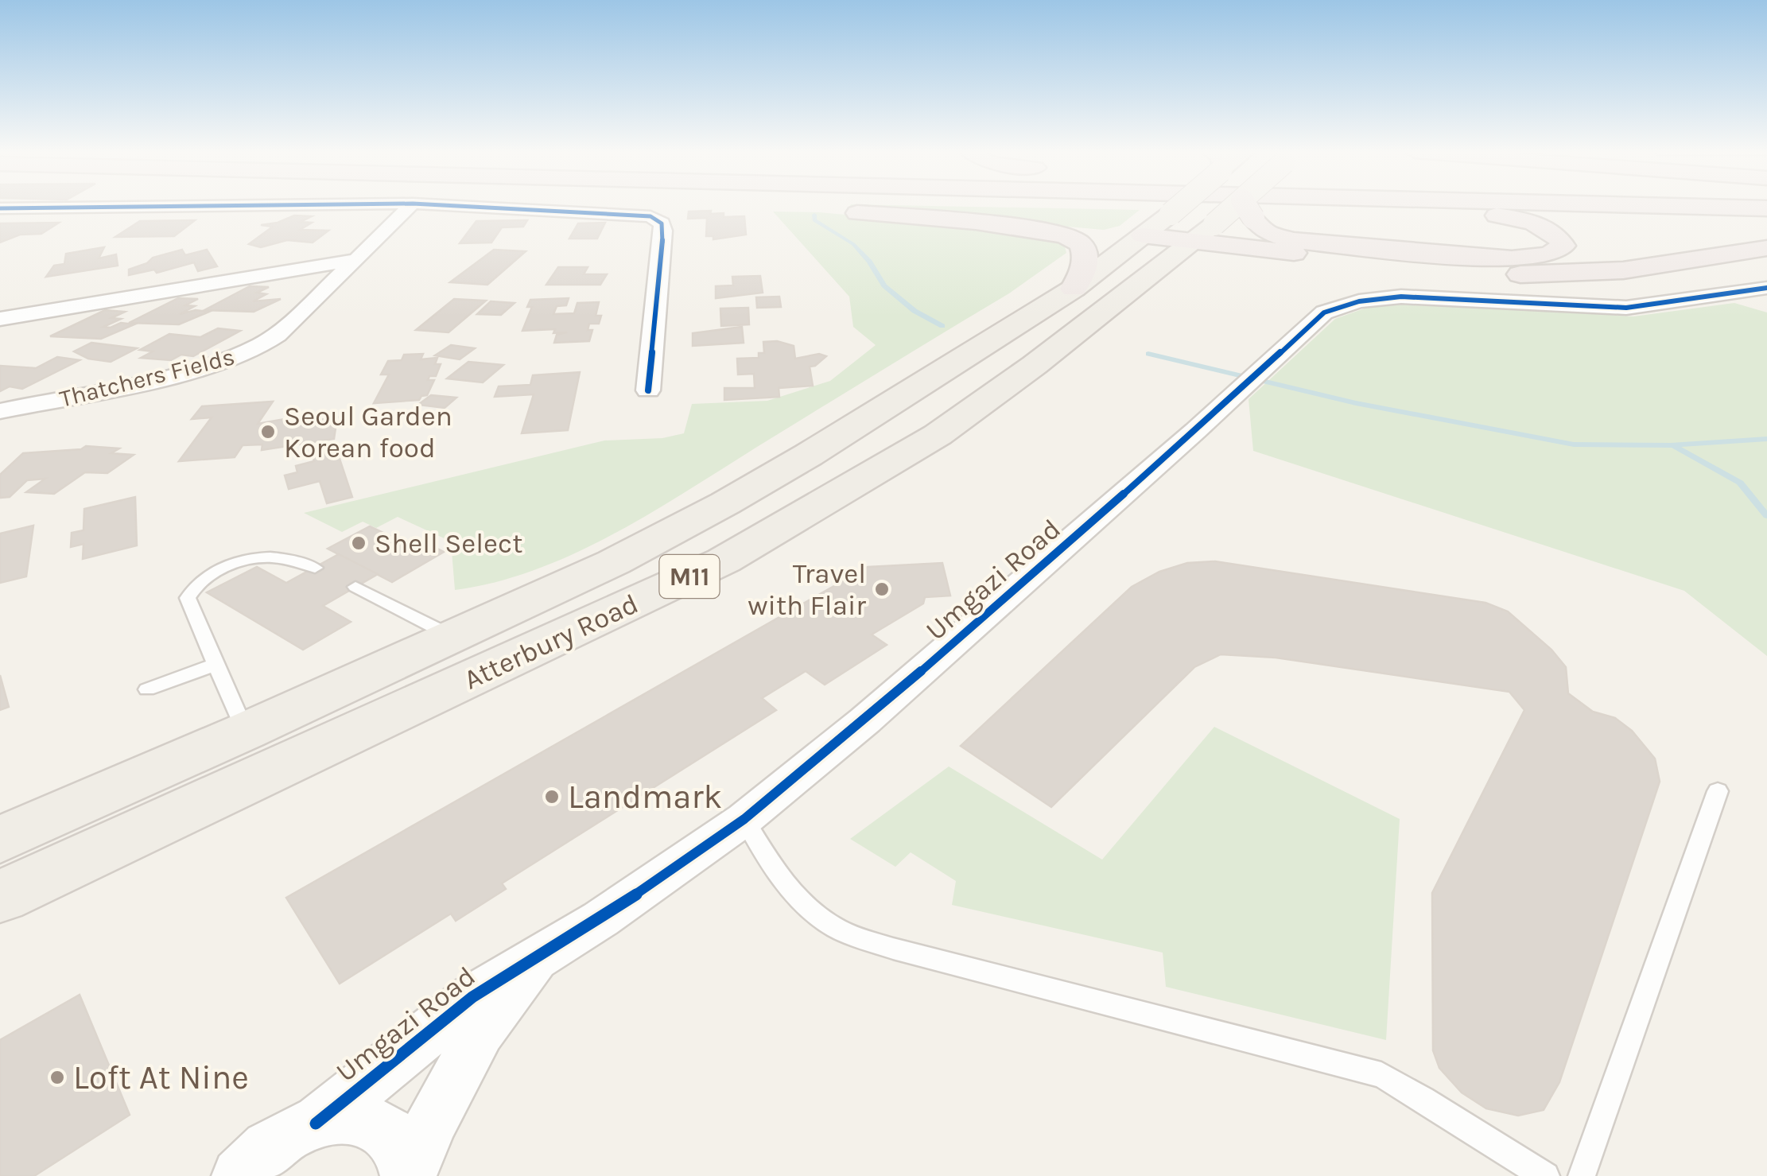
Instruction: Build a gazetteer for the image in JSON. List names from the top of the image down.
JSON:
{
  "streets": {
    "main road": ["M11", "Atterbury Road"],
    "street": ["Thatchers Fields", "Umgazi Road"]
  },
  "places": [
    "Seoul Garden Korean food",
    "Shell Select",
    "Travel with Flair",
    "Landmark",
    "Loft At Nine"
  ]
}
